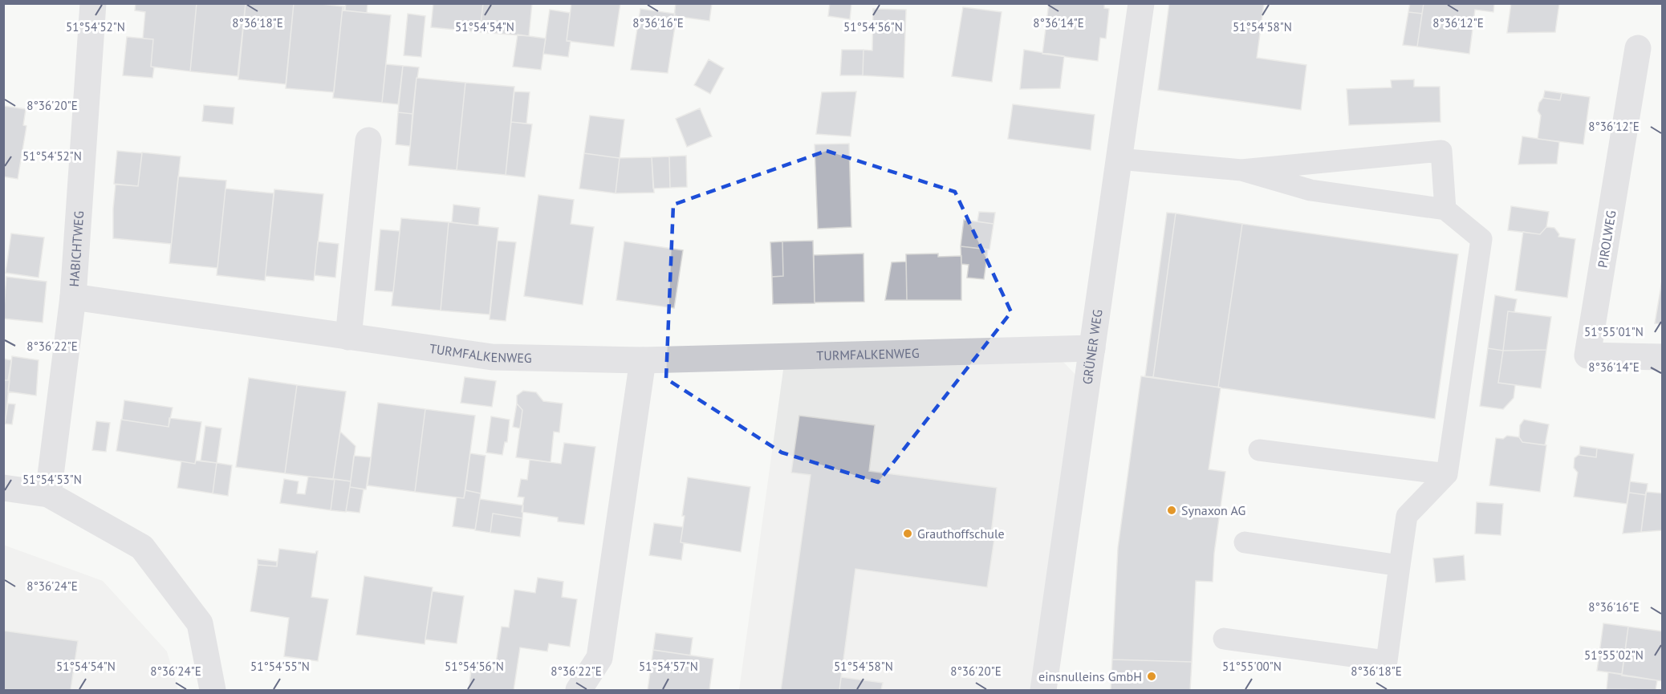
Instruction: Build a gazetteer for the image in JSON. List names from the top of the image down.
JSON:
{
  "streets": {
    "street": [
      "PIROLWEG",
      "HABICHTWEG",
      "GRÜNER WEG",
      "TURMFALKENWEG"
    ]
  },
  "crossings": [
    ["HABICHTWEG", "TURMFALKENWEG"],
    ["GRÜNER WEG", "TURMFALKENWEG"]
  ],
  "places": ["Synaxon AG", "Grauthoffschule", "einsnulleins GmbH"],
  "coordinates": [
    "8°36'18\"E",
    "8°36'16\"E",
    "8°36'14\"E",
    "8°36'12\"E",
    "51°54'52\"N",
    "51°54'54\"N",
    "51°54'56\"N",
    "51°54'58\"N",
    "8°36'20\"E",
    "51°55'01\"N",
    "8°36'22\"E",
    "51°54'53\"N",
    "8°36'24\"E",
    "51°55'02\"N",
    "51°54'55\"N",
    "51°54'57\"N",
    "51°55'00\"N"
  ]
}
